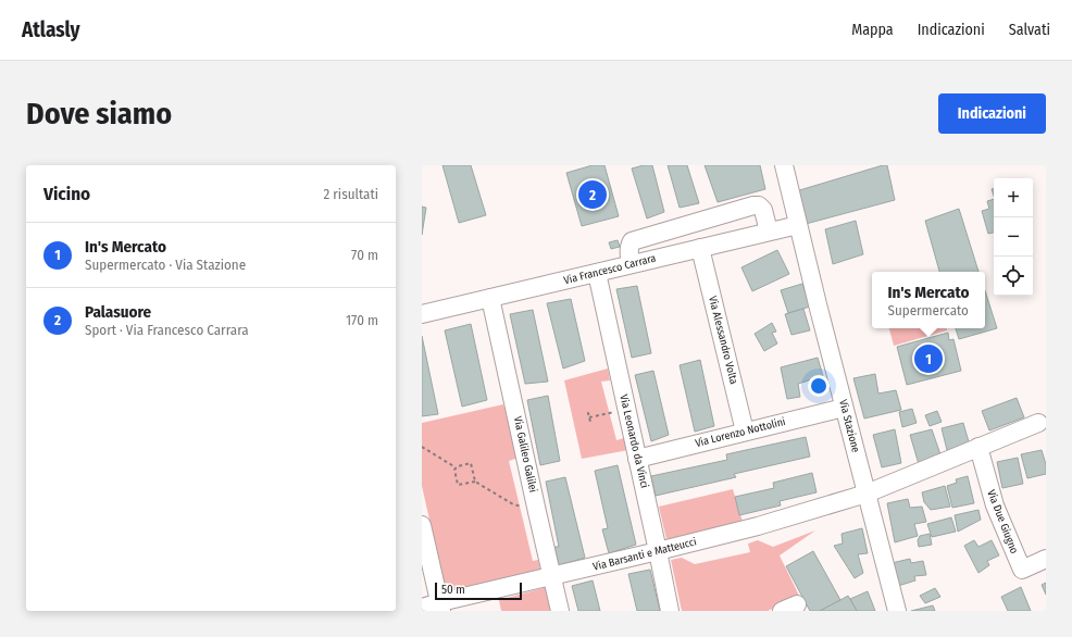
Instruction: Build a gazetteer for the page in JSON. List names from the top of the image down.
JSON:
{
  "streets": {
    "street": [
      "Via Francesco Carrara",
      "Via Alessandro Volta",
      "Via Stazione",
      "Via Lorenzo Nottolini",
      "Via Leonardo da Vinci",
      "Via Galileo Galilei",
      "Via Due Giugno",
      "Via Barsanti e Matteucci"
    ]
  },
  "crossings": [
    ["Via Francesco Carrara", "Via Alessandro Volta"],
    ["Via Francesco Carrara", "Via Stazione"],
    ["Via Francesco Carrara", "Via Leonardo da Vinci"],
    ["Via Francesco Carrara", "Via Galileo Galilei"],
    ["Via Alessandro Volta", "Via Lorenzo Nottolini"],
    ["Via Stazione", "Via Lorenzo Nottolini"],
    ["Via Stazione", "Via Barsanti e Matteucci"],
    ["Via Lorenzo Nottolini", "Via Leonardo da Vinci"],
    ["Via Leonardo da Vinci", "Via Barsanti e Matteucci"],
    ["Via Galileo Galilei", "Via Barsanti e Matteucci"]
  ],
  "scale_bar": "50 m",
  "page": {
    "header": "Atlasly",
    "nav": ["Mappa", "Indicazioni", "Salvati"],
    "buttons": "Indicazioni",
    "title": "Dove siamo",
    "heading": ["Vicino", "2 risultati"],
    "map_buttons": ["+", "−"],
    "pins": ["2", "1"],
    "list": [
      {
        "mark": "1",
        "name": "In's Mercato",
        "note": "Supermercato · Via Stazione",
        "value": "70 m"
      },
      {
        "mark": "2",
        "name": "Palasuore",
        "note": "Sport · Via Francesco Carrara",
        "value": "170 m"
      }
    ],
    "popup": ["In's Mercato", "Supermercato"],
    "scale": "50 m"
  }
}
